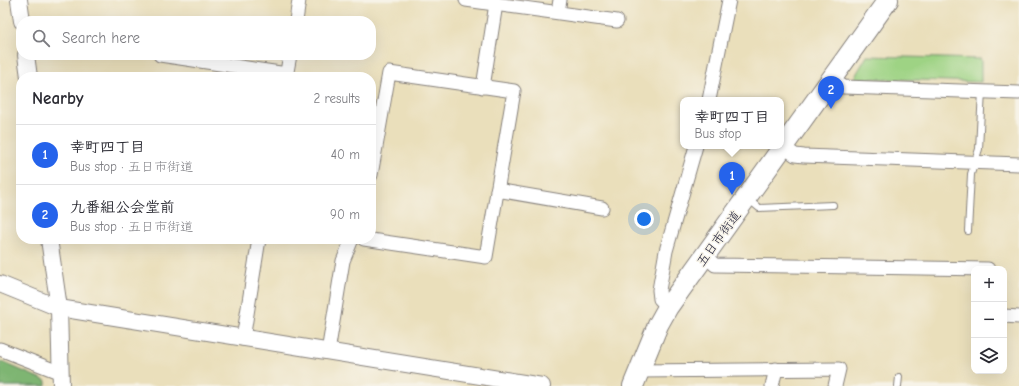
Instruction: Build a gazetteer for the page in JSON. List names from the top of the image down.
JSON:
{
  "streets": {
    "main road": ["五日市街道"]
  },
  "page": {
    "search": "Search here",
    "heading": ["Nearby", "2 results"],
    "pins": ["2", "1"],
    "popup": ["幸町四丁目", "Bus stop"],
    "list": [
      {
        "mark": "1",
        "name": "幸町四丁目",
        "note": "Bus stop · 五日市街道",
        "value": "40 m"
      },
      {
        "mark": "2",
        "name": "九番組公会堂前",
        "note": "Bus stop · 五日市街道",
        "value": "90 m"
      }
    ],
    "map_buttons": ["+", "−"]
  }
}
